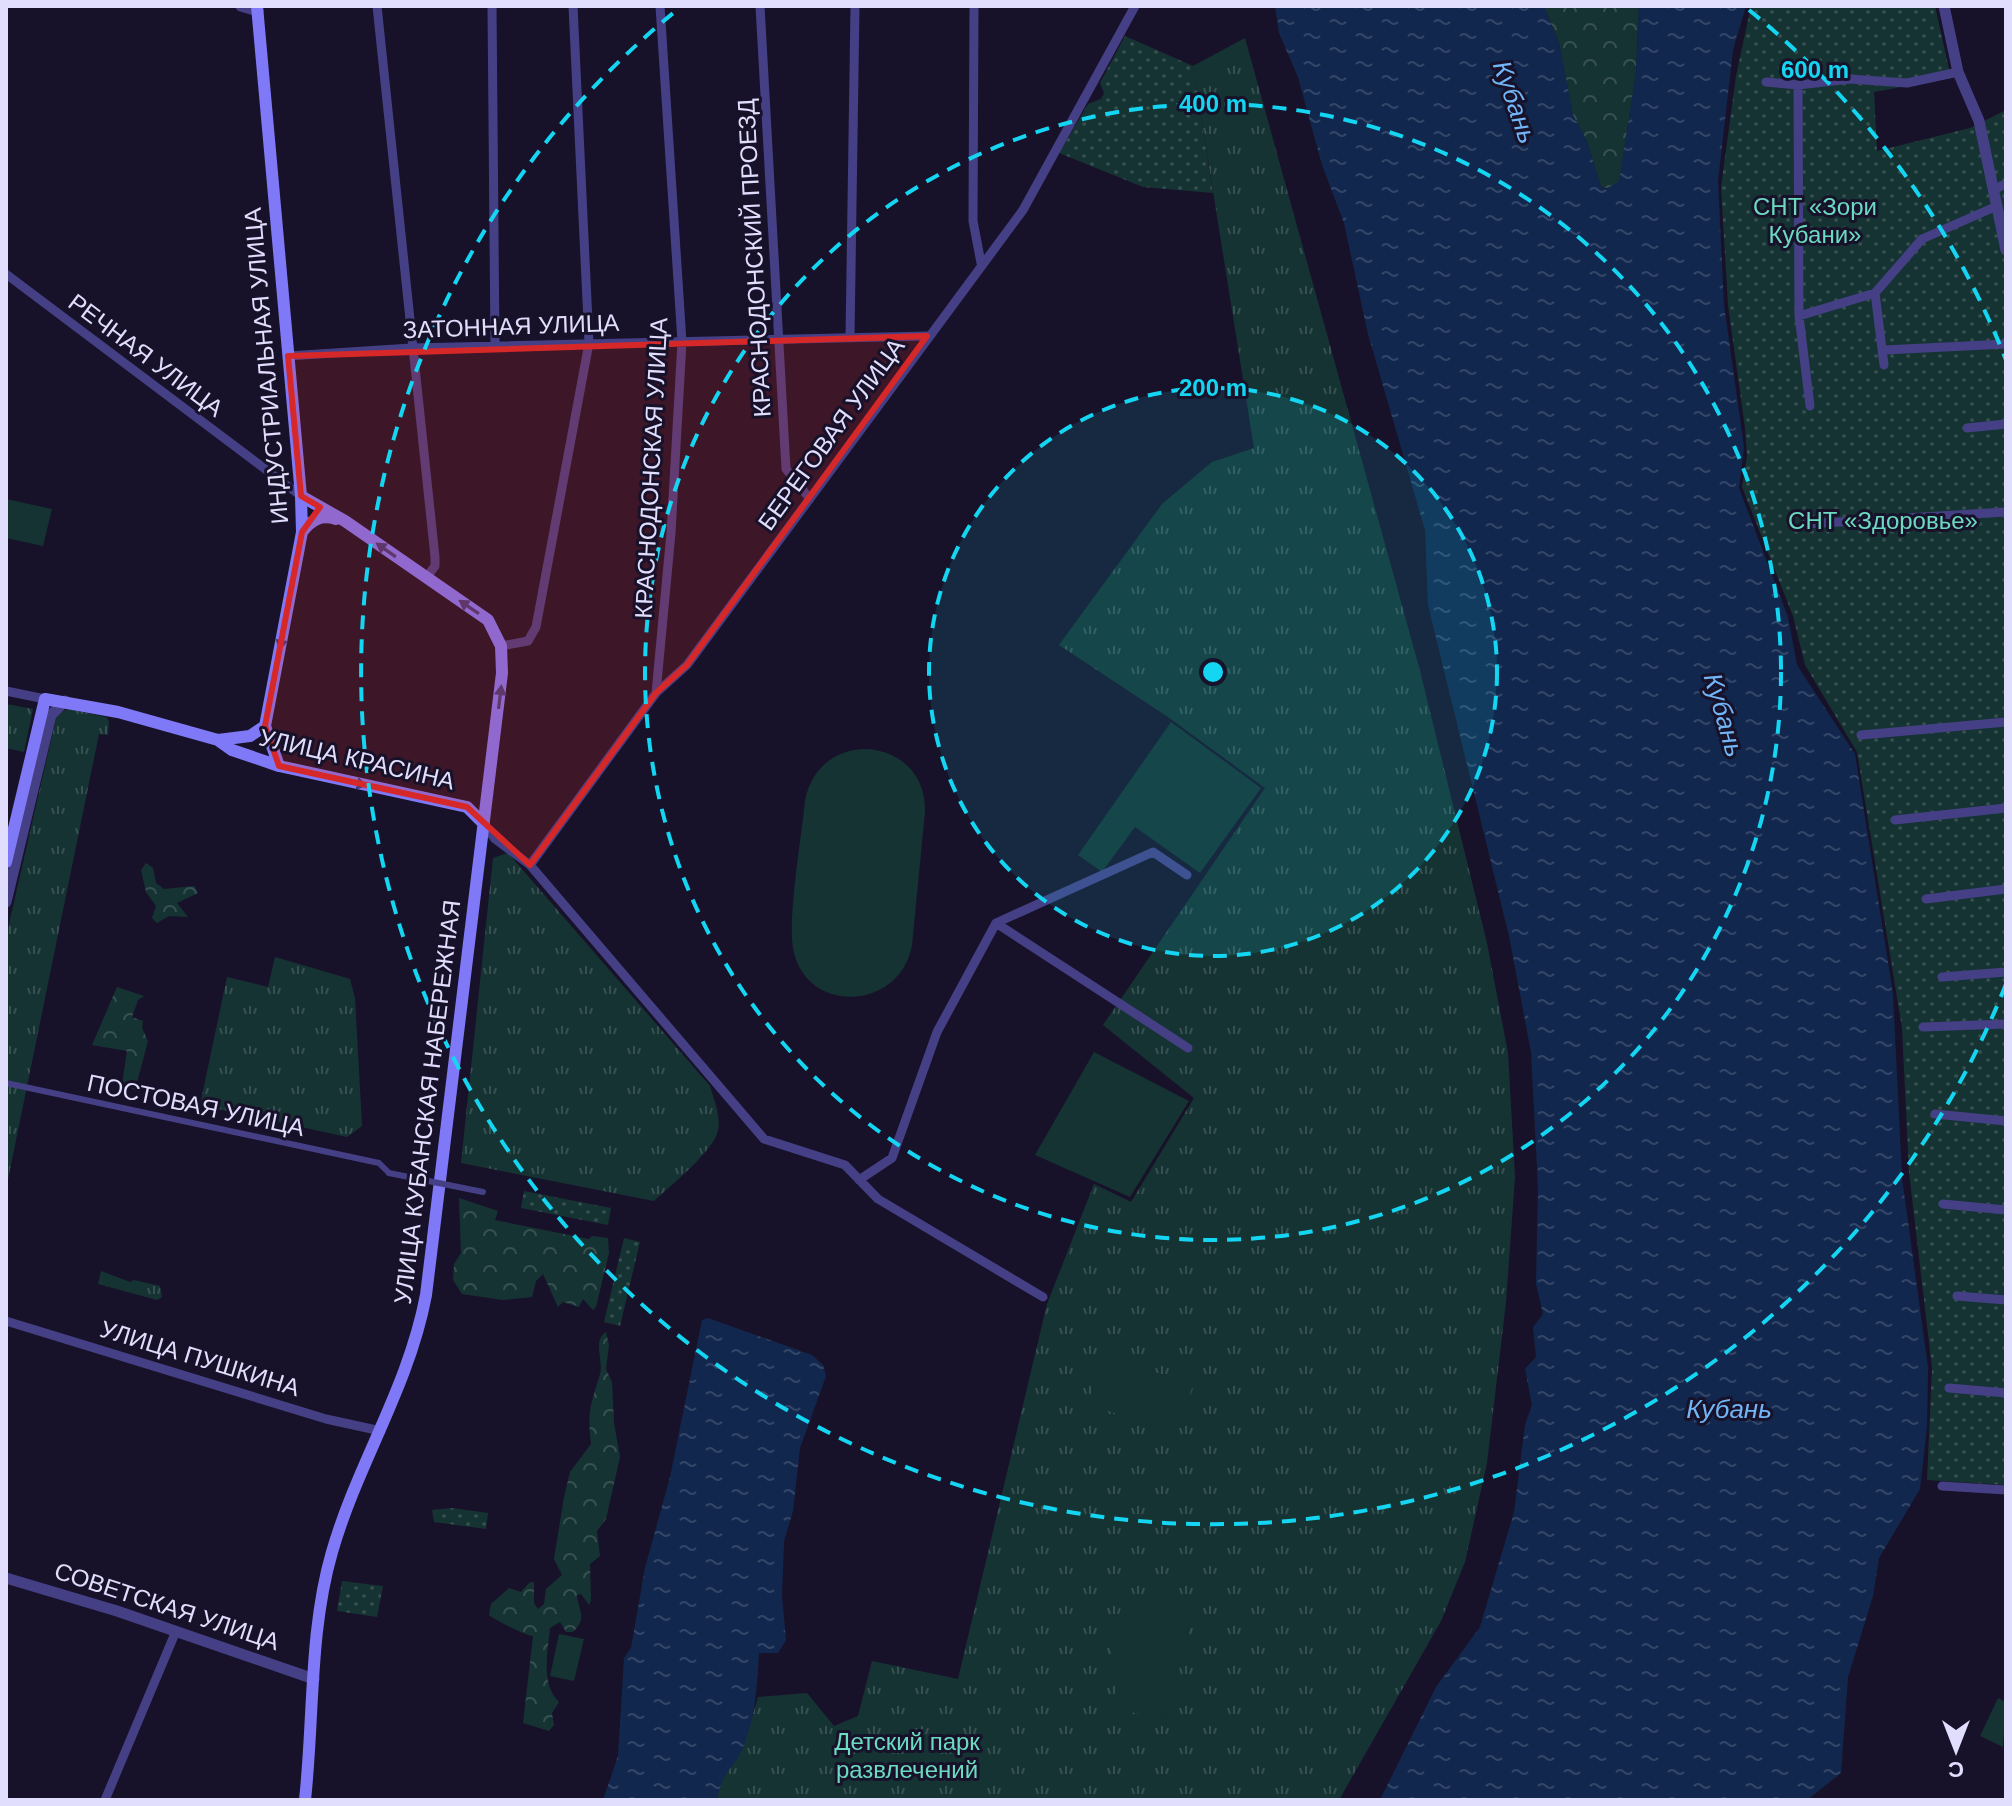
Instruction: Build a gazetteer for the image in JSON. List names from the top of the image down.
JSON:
{
  "streets": {
    "main road": ["ИНДУСТРИАЛЬНАЯ УЛИЦА", "УЛИЦА КРАСИНА", "УЛИЦА КУБАНСКАЯ НАБЕРЕЖНАЯ"],
    "street": [
      "КРАСНОДОНСКИЙ ПРОЕЗД",
      "ЗАТОННАЯ УЛИЦА",
      "РЕЧНАЯ УЛИЦА",
      "БЕРЕГОВАЯ УЛИЦА",
      "КРАСНОДОНСКАЯ УЛИЦА",
      "ПОСТОВАЯ УЛИЦА",
      "УЛИЦА ПУШКИНА",
      "СОВЕТСКАЯ УЛИЦА"
    ]
  },
  "crossings": [
    ["КРАСНОДОНСКИЙ ПРОЕЗД", "ЗАТОННАЯ УЛИЦА"],
    ["КРАСНОДОНСКИЙ ПРОЕЗД", "БЕРЕГОВАЯ УЛИЦА"],
    ["ЗАТОННАЯ УЛИЦА", "ИНДУСТРИАЛЬНАЯ УЛИЦА"],
    ["ЗАТОННАЯ УЛИЦА", "БЕРЕГОВАЯ УЛИЦА"],
    ["ЗАТОННАЯ УЛИЦА", "КРАСНОДОНСКАЯ УЛИЦА"],
    ["РЕЧНАЯ УЛИЦА", "ИНДУСТРИАЛЬНАЯ УЛИЦА"],
    ["ИНДУСТРИАЛЬНАЯ УЛИЦА", "УЛИЦА КРАСИНА"],
    ["БЕРЕГОВАЯ УЛИЦА", "КРАСНОДОНСКАЯ УЛИЦА"],
    ["УЛИЦА КРАСИНА", "УЛИЦА КУБАНСКАЯ НАБЕРЕЖНАЯ"],
    ["УЛИЦА КУБАНСКАЯ НАБЕРЕЖНАЯ", "УЛИЦА ПУШКИНА"],
    ["УЛИЦА КУБАНСКАЯ НАБЕРЕЖНАЯ", "СОВЕТСКАЯ УЛИЦА"]
  ],
  "one_way": ["УЛИЦА КРАСИНА"],
  "water": ["Кубань"],
  "parks": ["СНТ «Зори Кубани»", "СНТ «Здоровье»", "Детский парк развлечений"],
  "north": "bottom",
  "rings": ["600 m", "400 m", "200 m"]
}
